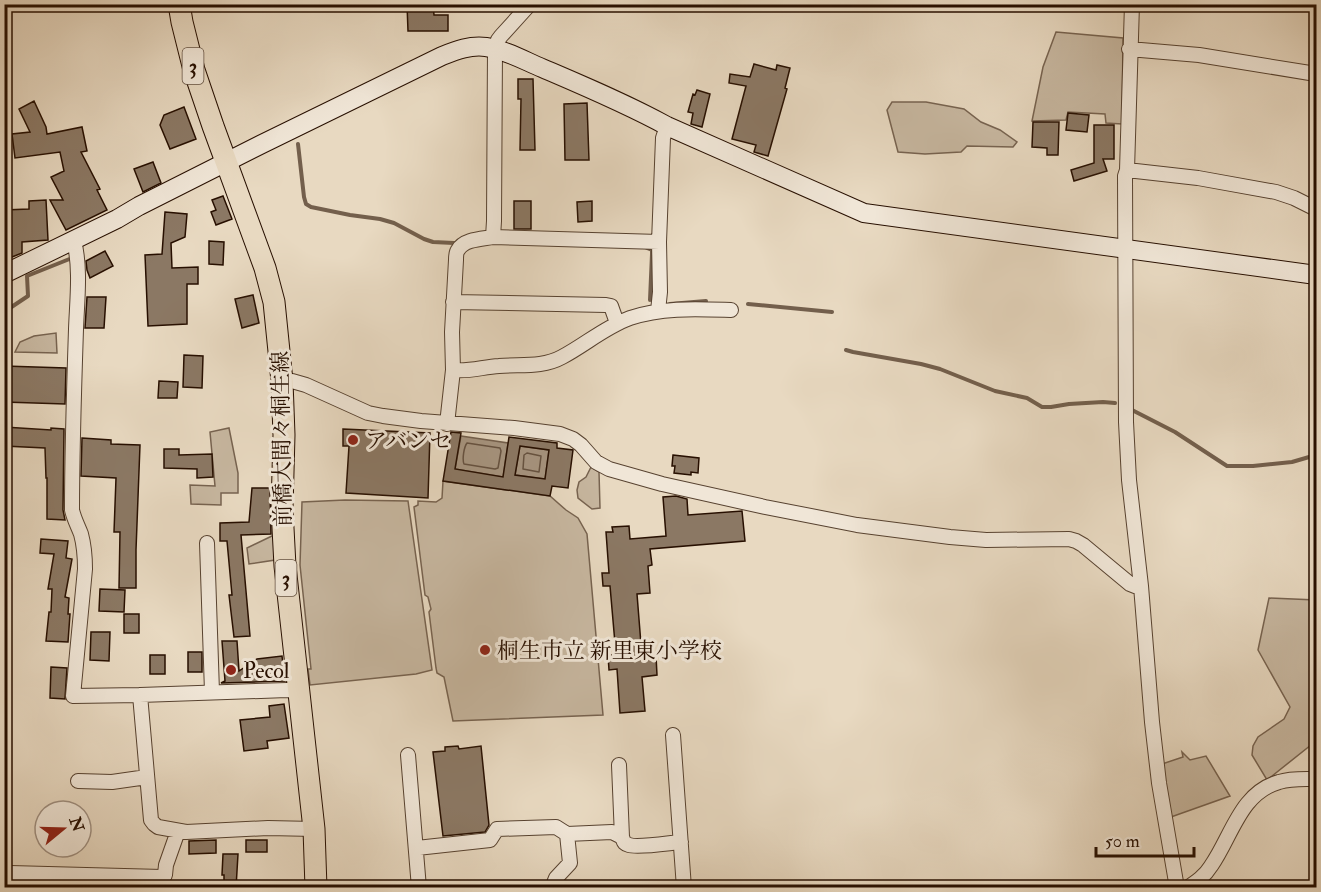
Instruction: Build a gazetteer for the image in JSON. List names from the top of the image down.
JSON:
{
  "streets": {
    "main road": ["3", "前橋大間々桐生線"]
  },
  "places": ["アバンセ", "桐生市立 新里東小学校", "Pecol"],
  "scale_bar": "50 m",
  "north": "right"
}
